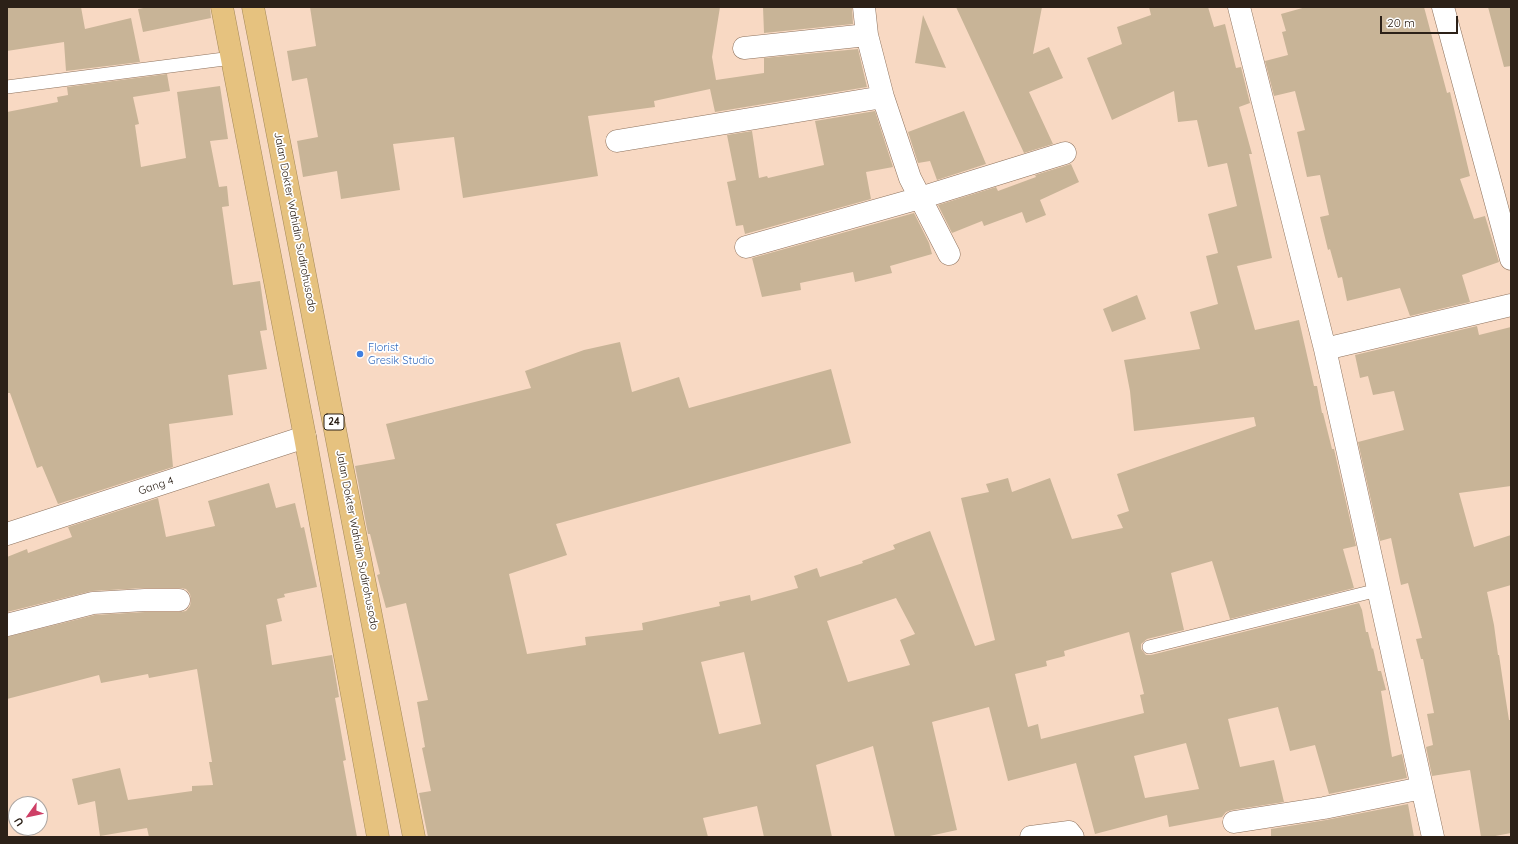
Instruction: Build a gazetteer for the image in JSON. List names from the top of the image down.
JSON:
{
  "streets": {
    "highway": ["Jalan Dokter Wahidin Sudirohusodo", "24"],
    "street": ["Gang 4"]
  },
  "places": ["Florist Gresik Studio"],
  "scale_bar": "20 m",
  "north": "bottom left"
}
